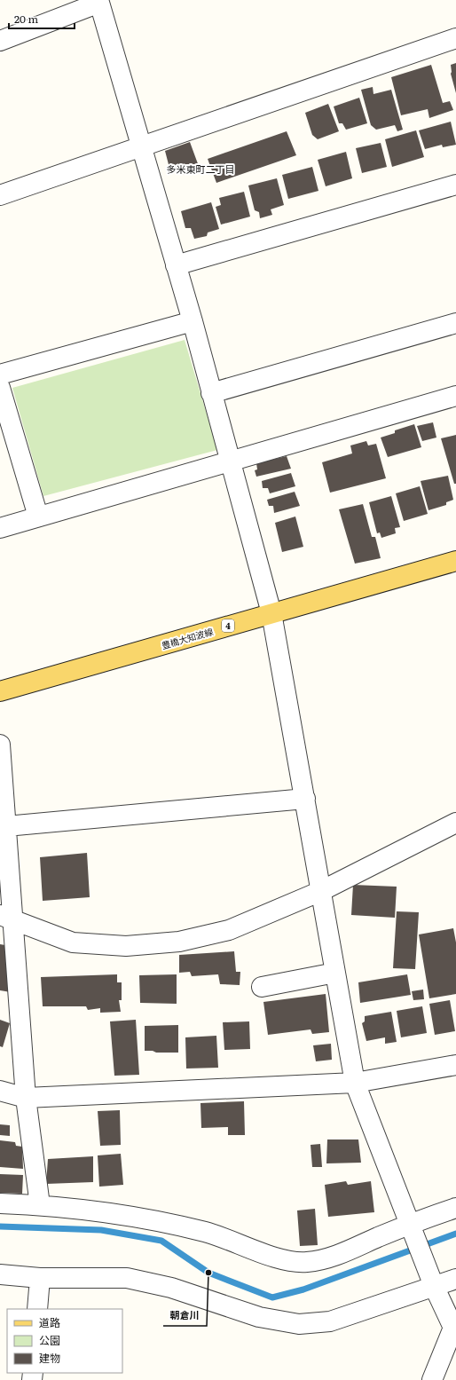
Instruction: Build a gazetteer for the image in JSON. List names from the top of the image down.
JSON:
{
  "streets": {
    "main road": ["4", "豊橋大知波線"]
  },
  "districts": ["多米東町二丁目"],
  "places": ["朝倉川"],
  "legend": ["道路", "公園", "建物"],
  "scale_bar": "20 m"
}
